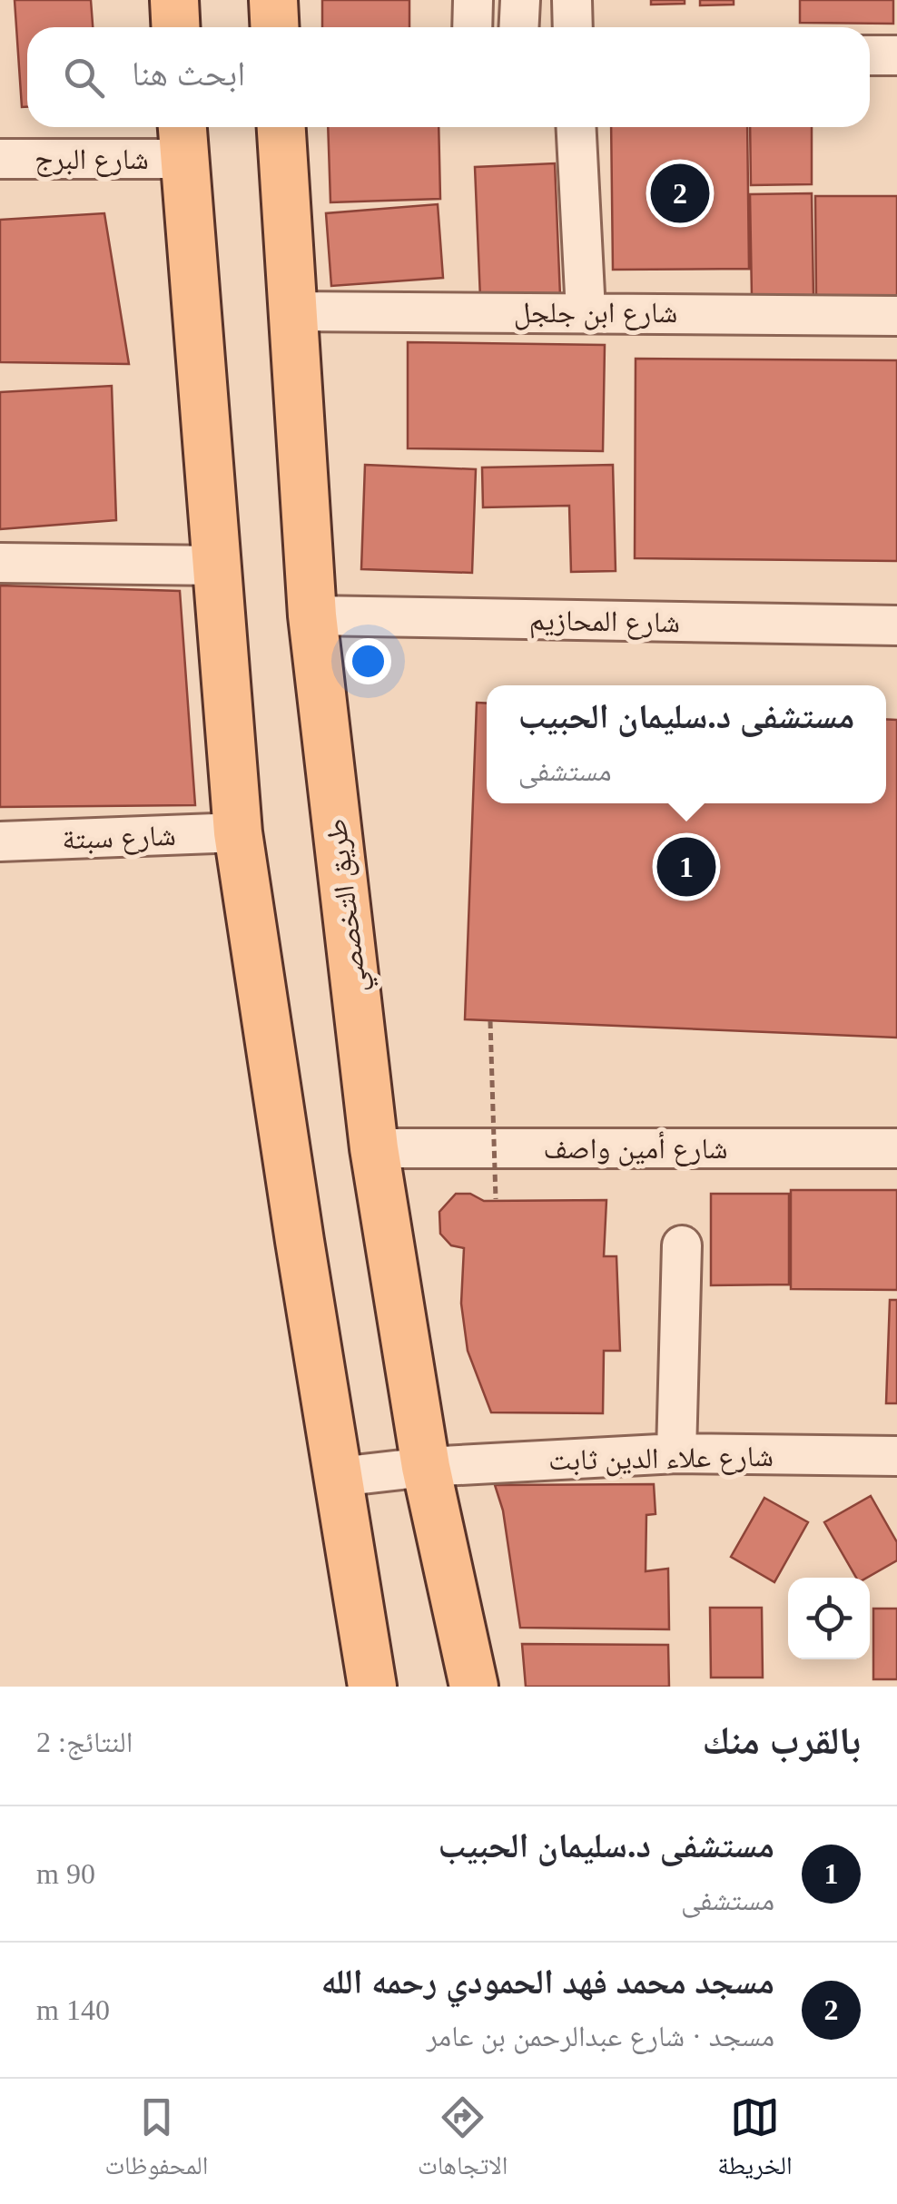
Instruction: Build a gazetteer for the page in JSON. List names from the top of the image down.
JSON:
{
  "streets": {
    "main road": ["طريق التخصصي"],
    "street": [
      "شارع البرج",
      "شارع ابن جلجل",
      "شارع المحازيم",
      "شارع سبتة",
      "شارع أمين واصف",
      "شارع علاء الدين ثابت"
    ]
  },
  "crossings": [
    ["شارع ابن جلجل", "طريق التخصصي"],
    ["شارع المحازيم", "طريق التخصصي"],
    ["طريق التخصصي", "شارع أمين واصف"],
    ["طريق التخصصي", "شارع علاء الدين ثابت"]
  ],
  "page": {
    "search": "ابحث هنا",
    "pins": ["2", "1"],
    "popup": ["مستشفى د.سليمان الحبيب", "مستشفى"],
    "heading": ["بالقرب منك", "النتائج: 2"],
    "list": [
      {
        "mark": "1",
        "name": "مستشفى د.سليمان الحبيب",
        "note": "مستشفى",
        "value": "90 m"
      },
      {
        "mark": "2",
        "name": "مسجد محمد فهد الحمودي رحمه الله",
        "note": "مسجد · شارع عبدالرحمن بن عامر",
        "value": "140 m"
      }
    ],
    "nav": ["الخريطة", "الاتجاهات", "المحفوظات"]
  }
}
